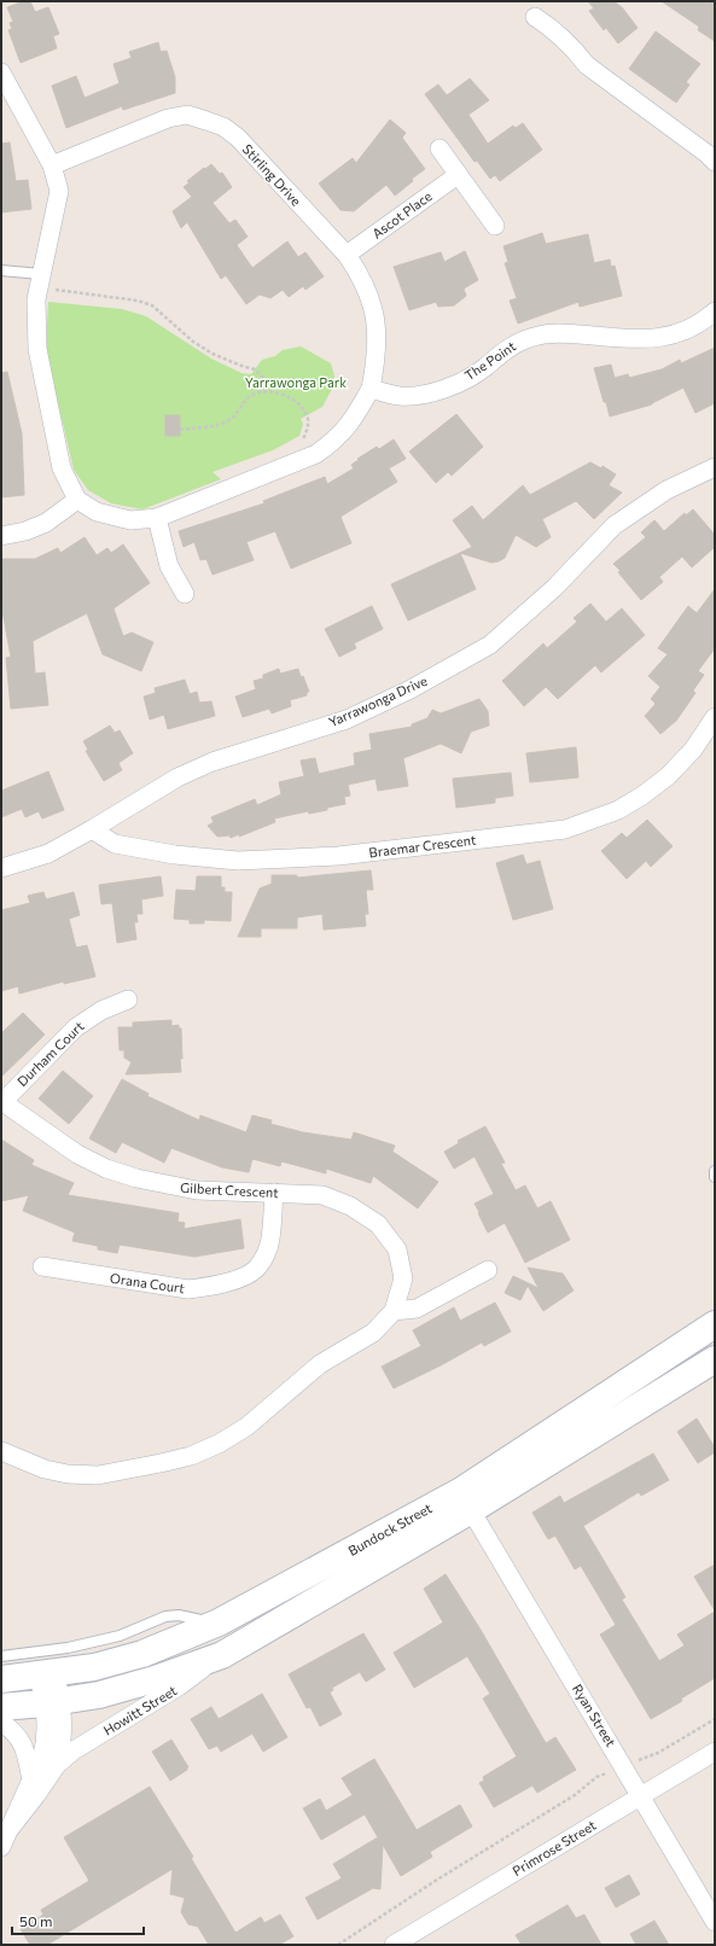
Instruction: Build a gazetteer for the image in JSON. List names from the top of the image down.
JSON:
{
  "streets": {
    "main road": ["Bundock Street"],
    "street": [
      "Stirling Drive",
      "Ascot Place",
      "The Point",
      "Yarrawonga Drive",
      "Braemar Crescent",
      "Durham Court",
      "Gilbert Crescent",
      "Orana Court",
      "Howitt Street",
      "Ryan Street",
      "Primrose Street"
    ]
  },
  "crossings": [
    ["Stirling Drive", "Ascot Place"],
    ["Stirling Drive", "The Point"],
    ["Yarrawonga Drive", "Braemar Crescent"],
    ["Durham Court", "Gilbert Crescent"],
    ["Gilbert Crescent", "Orana Court"],
    ["Bundock Street", "Howitt Street"],
    ["Bundock Street", "Ryan Street"],
    ["Ryan Street", "Primrose Street"]
  ],
  "parks": ["Yarrawonga Park"],
  "scale_bar": "50 m"
}
